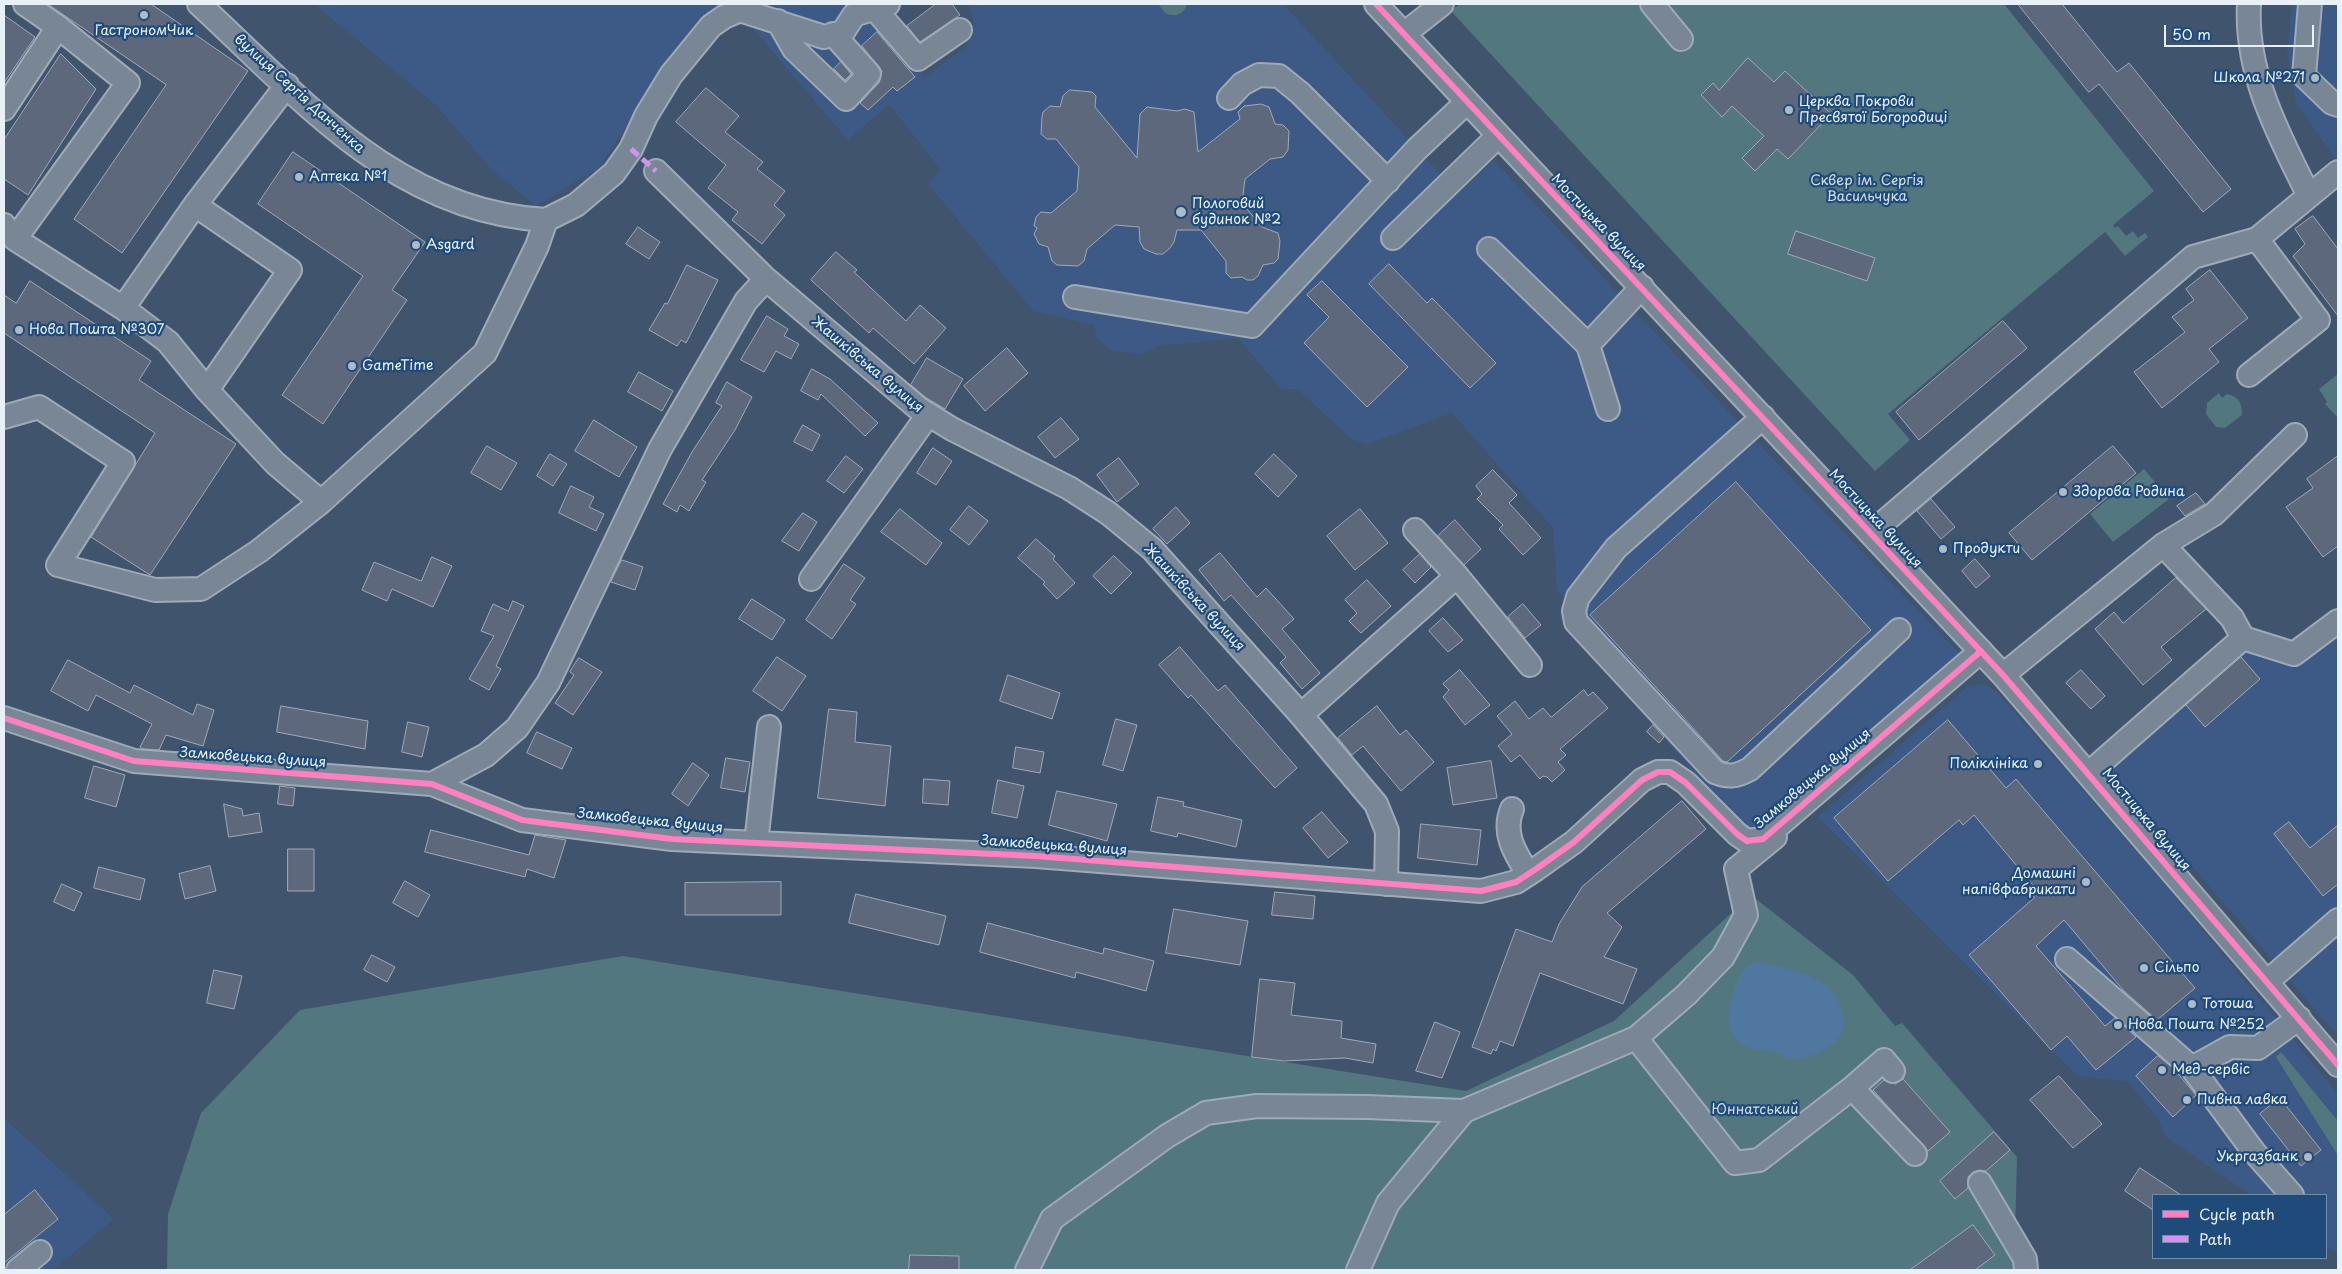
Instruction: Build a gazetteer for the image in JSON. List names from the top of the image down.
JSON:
{
  "streets": {
    "street": [
      "вулиця Сергія Данченка",
      "Мостицька вулиця",
      "Жашківська вулиця",
      "Замковецька вулиця"
    ]
  },
  "crossings": [
    ["Мостицька вулиця", "Замковецька вулиця"],
    ["Жашківська вулиця", "Замковецька вулиця"]
  ],
  "parks": ["Сквер ім. Сергія Васильчука", "Юннатський"],
  "places": [
    "ГастрономЧик",
    "Школа №271",
    "Церква Покрови Пресвятої Богородиці",
    "Аптека №1",
    "Пологовий будинок №2",
    "Asgard",
    "Нова Пошта №307",
    "GameTime",
    "Здорова Родина",
    "Продукти",
    "Поліклініка",
    "Домашні напівфабрикати",
    "Сільпо",
    "Тотоша",
    "Нова Пошта №252",
    "Мед-сервіс",
    "Пивна лавка",
    "Укргазбанк"
  ],
  "legend": ["Cycle path", "Path"],
  "scale_bar": "50 m"
}
